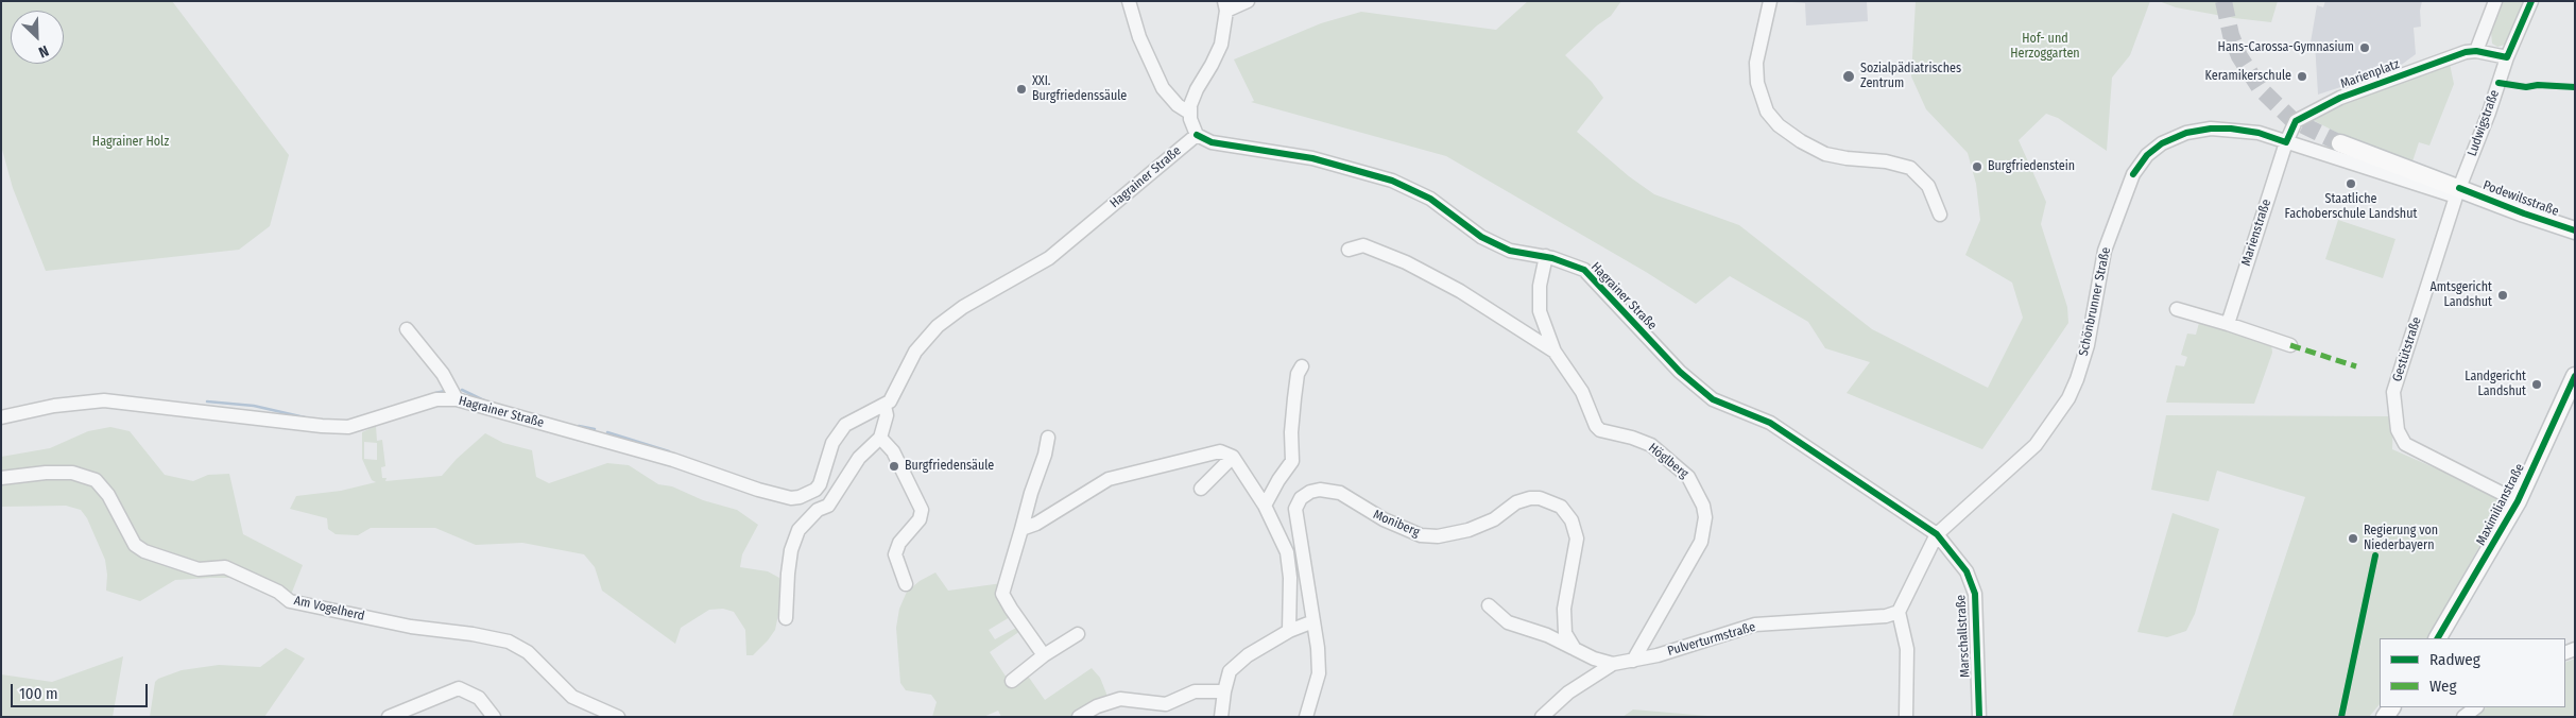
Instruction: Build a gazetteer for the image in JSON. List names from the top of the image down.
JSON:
{
  "streets": {
    "main road": ["Podewilsstraße", "Maximilianstraße"],
    "street": [
      "Marienplatz",
      "Ludwigstraße",
      "Hagrainer Straße",
      "Marienstraße",
      "Schönbrunner Straße",
      "Gestütstraße",
      "Höglberg",
      "Moniberg",
      "Am Vogelherd",
      "Marschallstraße",
      "Pulverturmstraße"
    ]
  },
  "crossings": [
    ["Marienplatz", "Marienstraße"],
    ["Marienplatz", "Schönbrunner Straße"],
    ["Ludwigstraße", "Podewilsstraße"],
    ["Ludwigstraße", "Schönbrunner Straße"],
    ["Ludwigstraße", "Gestütstraße"],
    ["Hagrainer Straße", "Schönbrunner Straße"],
    ["Hagrainer Straße", "Höglberg"],
    ["Hagrainer Straße", "Marschallstraße"],
    ["Podewilsstraße", "Schönbrunner Straße"],
    ["Podewilsstraße", "Gestütstraße"],
    ["Marienstraße", "Schönbrunner Straße"],
    ["Schönbrunner Straße", "Gestütstraße"],
    ["Schönbrunner Straße", "Marschallstraße"],
    ["Schönbrunner Straße", "Pulverturmstraße"],
    ["Gestütstraße", "Maximilianstraße"],
    ["Höglberg", "Pulverturmstraße"]
  ],
  "parks": ["Hof- und Herzoggarten", "Hagrainer Holz"],
  "places": [
    "Hans-Carossa-Gymnasium",
    "Sozialpädiatrisches Zentrum",
    "Keramikerschule",
    "XXI. Burgfriedenssäule",
    "Burgfriedenstein",
    "Staatliche Fachoberschule Landshut",
    "Amtsgericht Landshut",
    "Landgericht Landshut",
    "Burgfriedensäule",
    "Regierung von Niederbayern"
  ],
  "legend": ["Radweg", "Weg"],
  "scale_bar": "100 m",
  "north": "bottom right"
}
